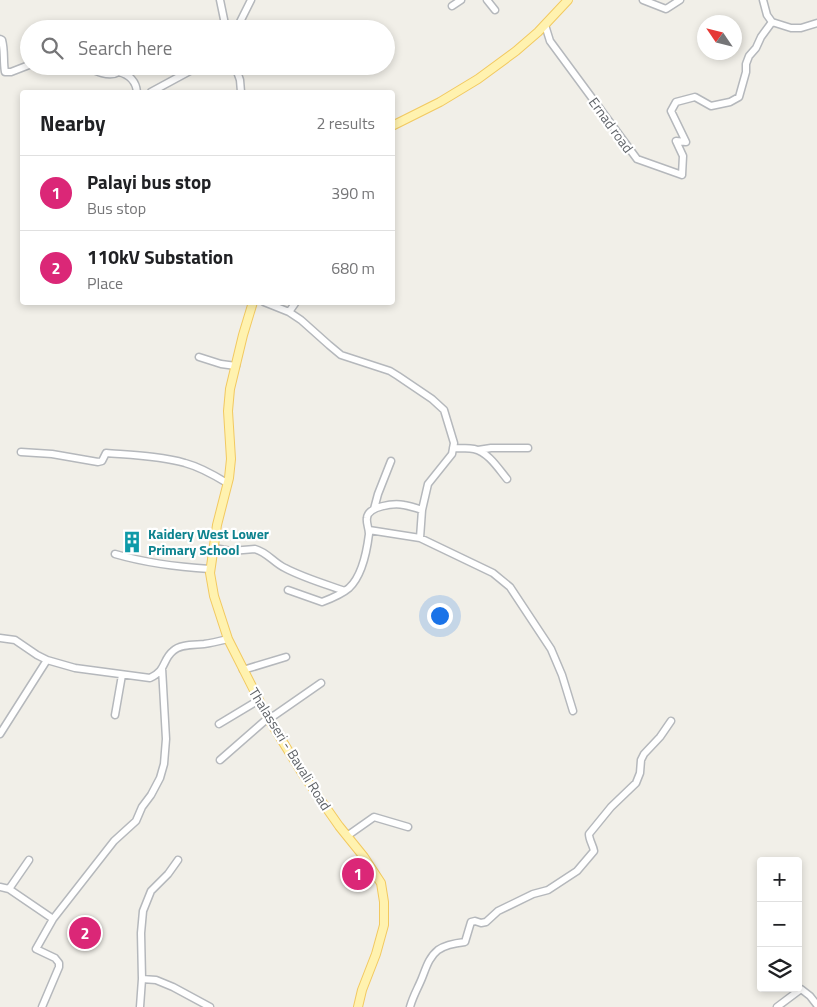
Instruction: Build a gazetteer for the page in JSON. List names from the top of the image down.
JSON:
{
  "streets": {
    "main road": ["Thalasseri - Bavali Road"],
    "street": ["Ernad road"]
  },
  "places": {
    "building": ["Kaidery West Lower Primary School"]
  },
  "north": "top left",
  "page": {
    "search": "Search here",
    "heading": ["Nearby", "2 results"],
    "list": [
      {
        "mark": "1",
        "name": "Palayi bus stop",
        "note": "Bus stop",
        "value": "390 m"
      },
      {
        "mark": "2",
        "name": "110kV Substation",
        "note": "Place",
        "value": "680 m"
      }
    ],
    "pins": ["1", "2"],
    "map_buttons": ["+", "−"]
  }
}
